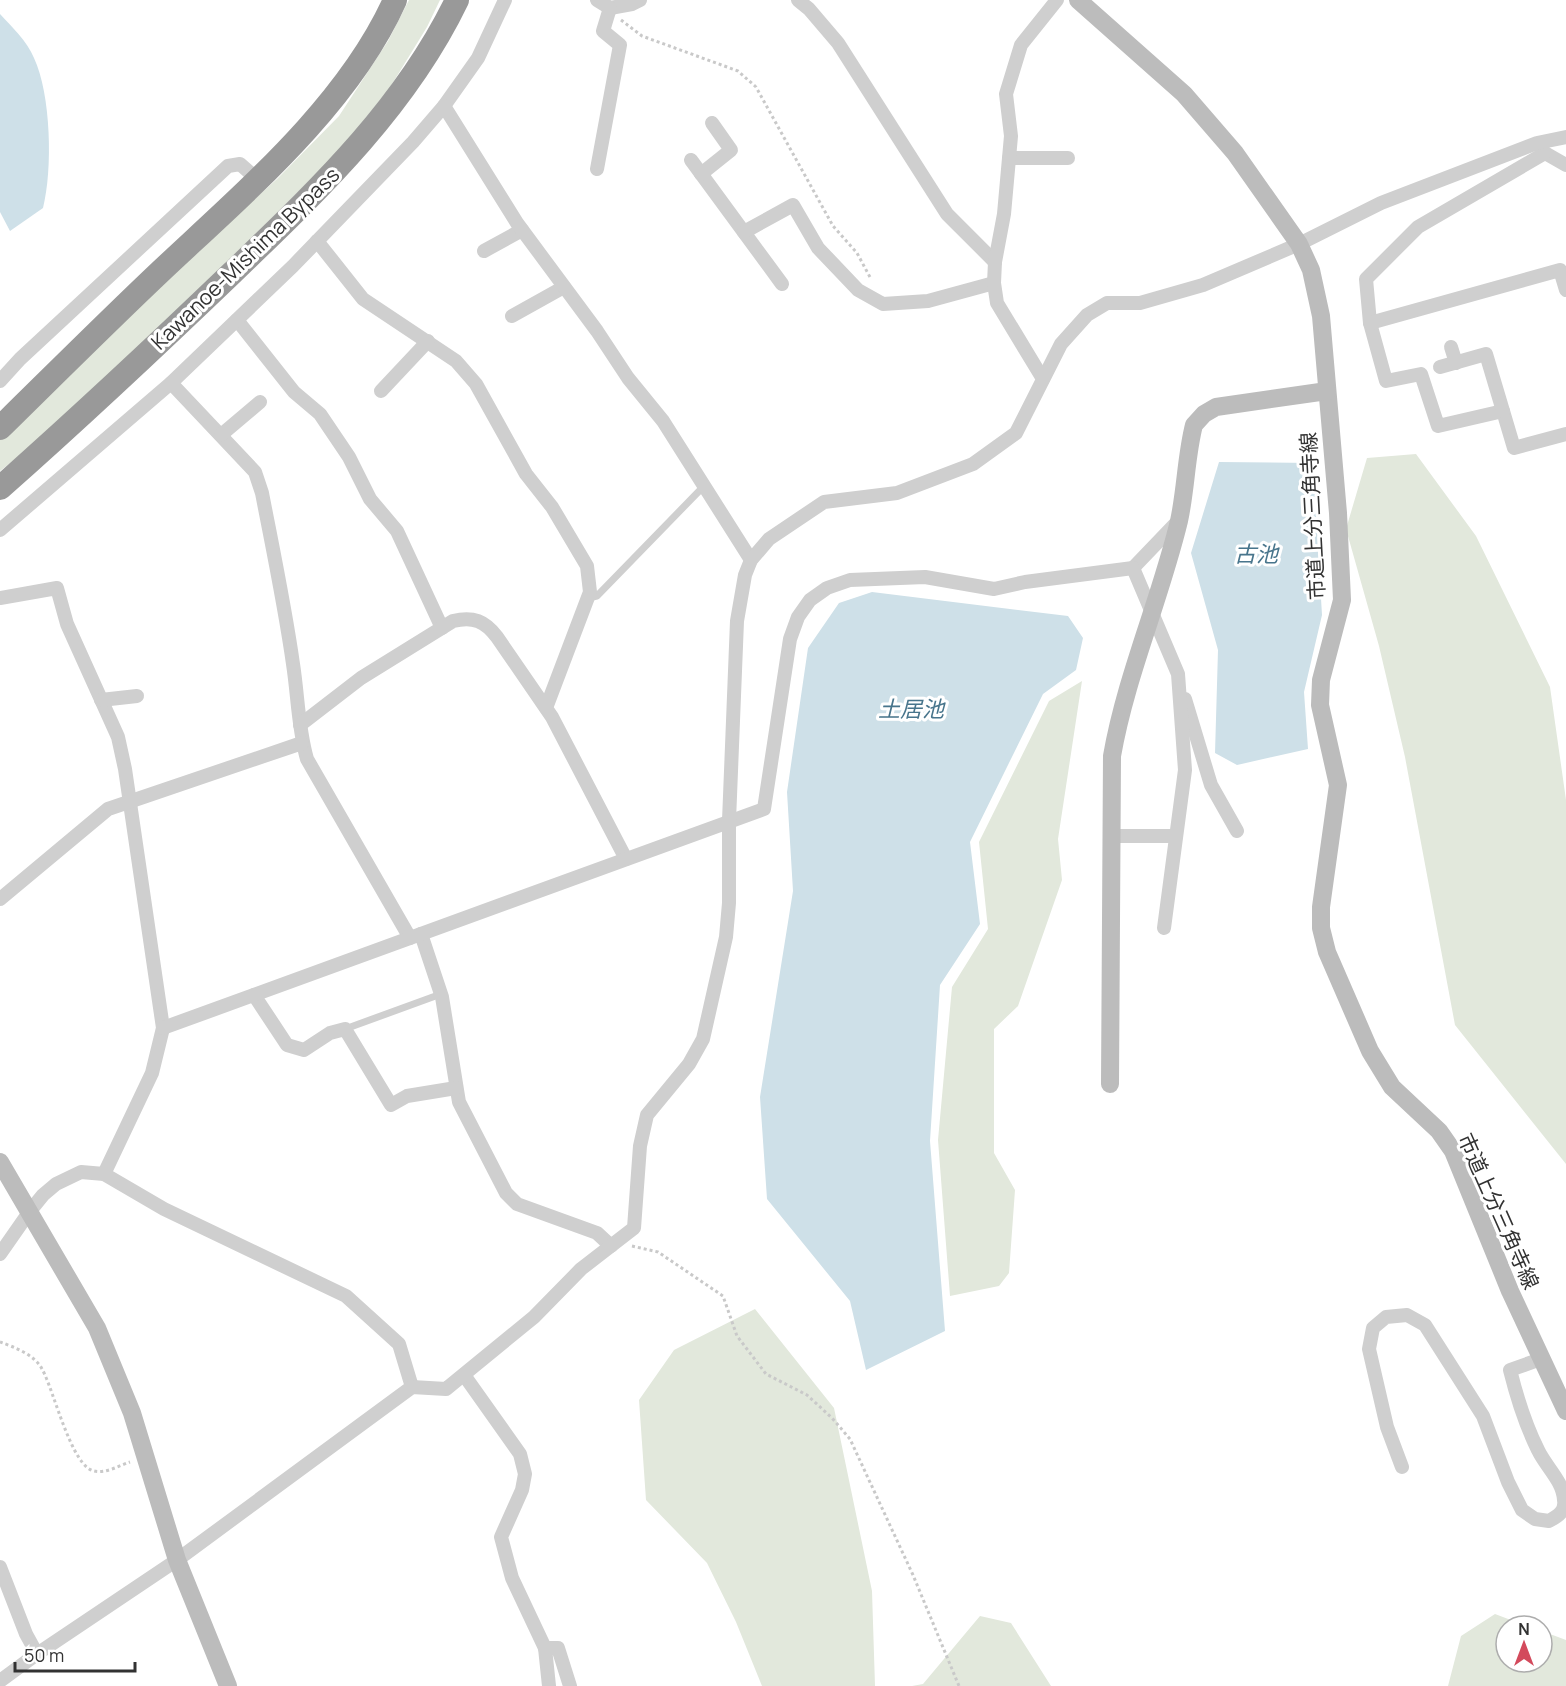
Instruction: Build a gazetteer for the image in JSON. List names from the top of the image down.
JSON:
{
  "streets": {
    "highway": ["Kawanoe-Mishima Bypass"],
    "street": ["市道上分三角寺線"]
  },
  "water": ["古池", "土居池"],
  "scale_bar": "50 m",
  "north": "top"
}
